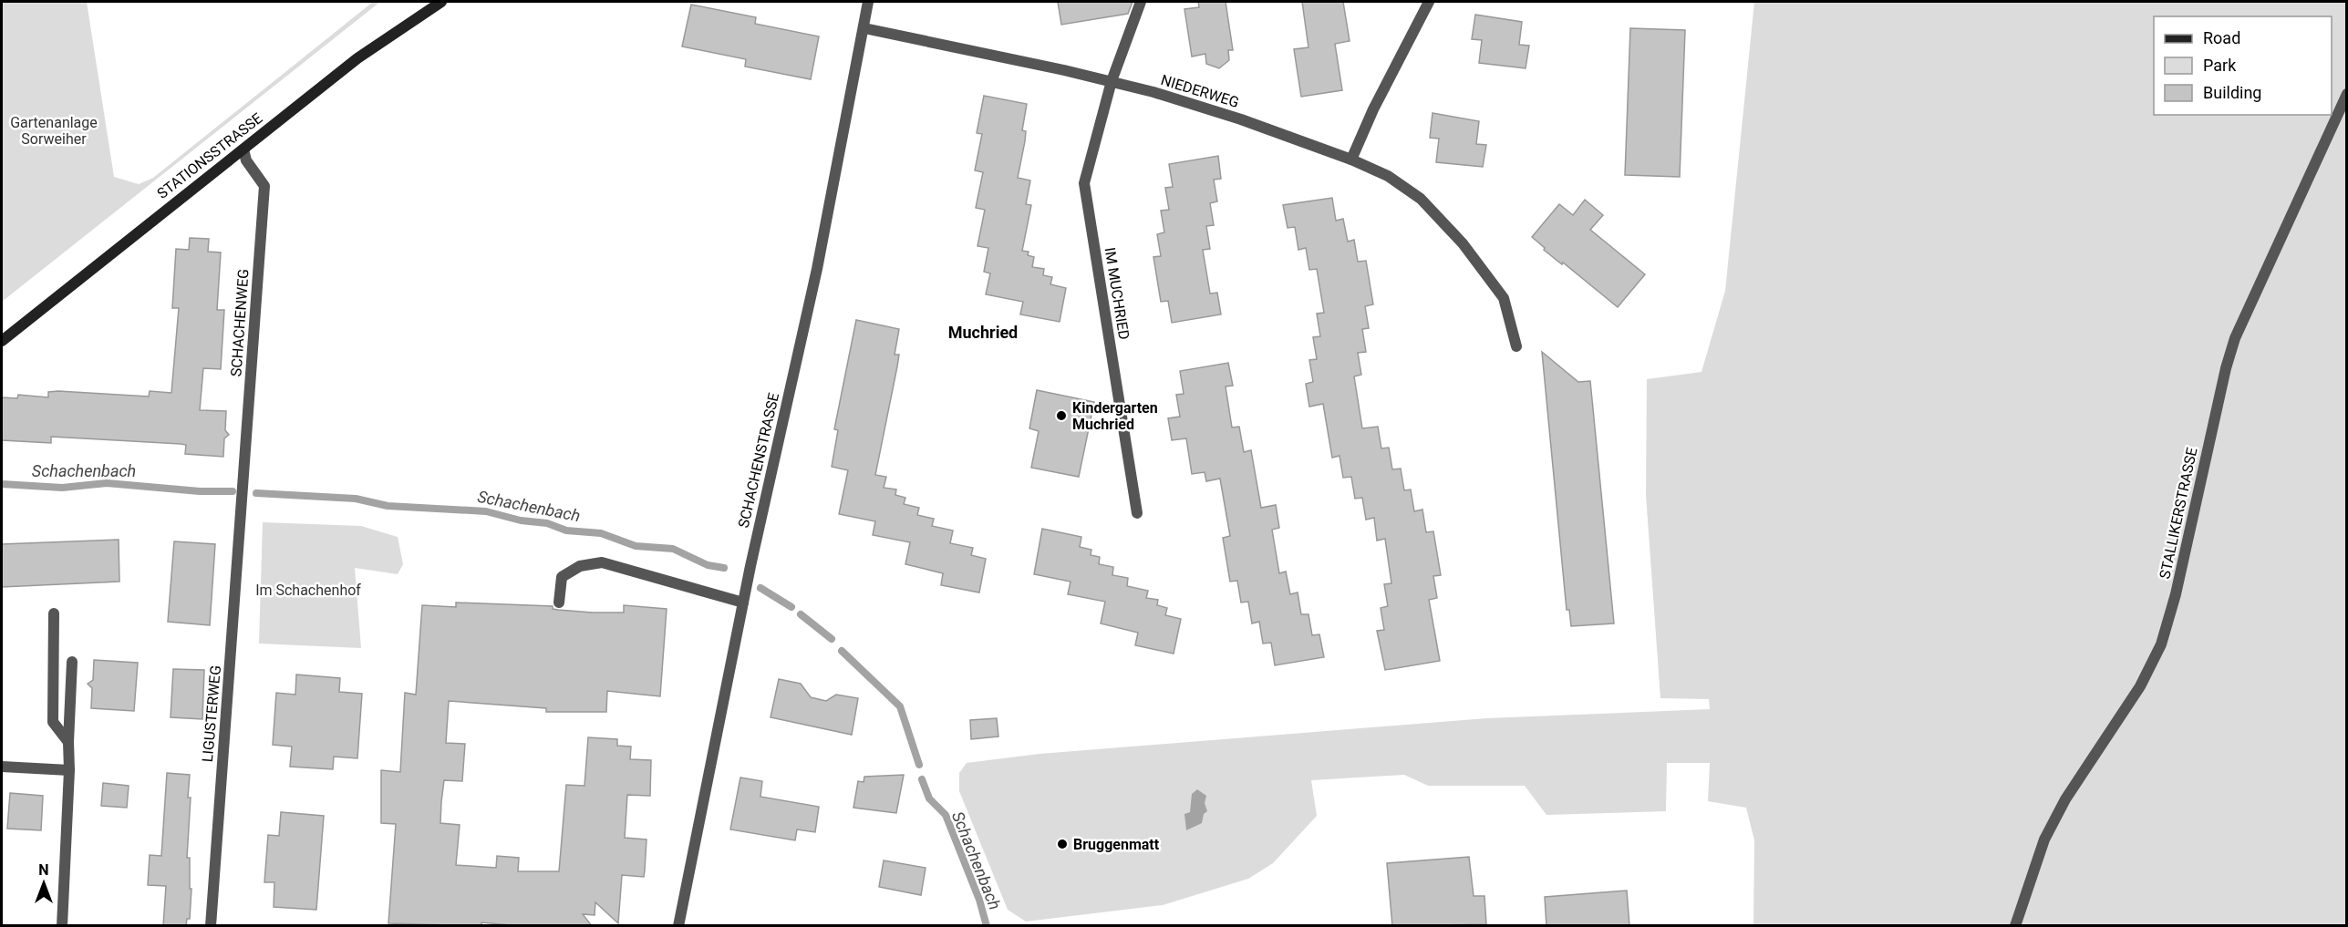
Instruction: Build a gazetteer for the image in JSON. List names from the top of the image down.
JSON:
{
  "streets": {
    "main road": ["STATIONSSTRASSE"],
    "street": [
      "NIEDERWEG",
      "IM MUCHRIED",
      "SCHACHENWEG",
      "SCHACHENSTRASSE",
      "STALLIKERSTRASSE",
      "LIGUSTERWEG"
    ]
  },
  "crossings": [
    ["NIEDERWEG", "IM MUCHRIED"],
    ["NIEDERWEG", "SCHACHENSTRASSE"],
    ["STATIONSSTRASSE", "SCHACHENWEG"],
    ["SCHACHENWEG", "LIGUSTERWEG"]
  ],
  "districts": ["Muchried"],
  "water": ["Schachenbach"],
  "parks": ["Gartenanlage Sorweiher", "Im Schachenhof"],
  "places": ["Kindergarten Muchried", "Bruggenmatt"],
  "legend": ["Road", "Park", "Building"],
  "north": "top"
}
